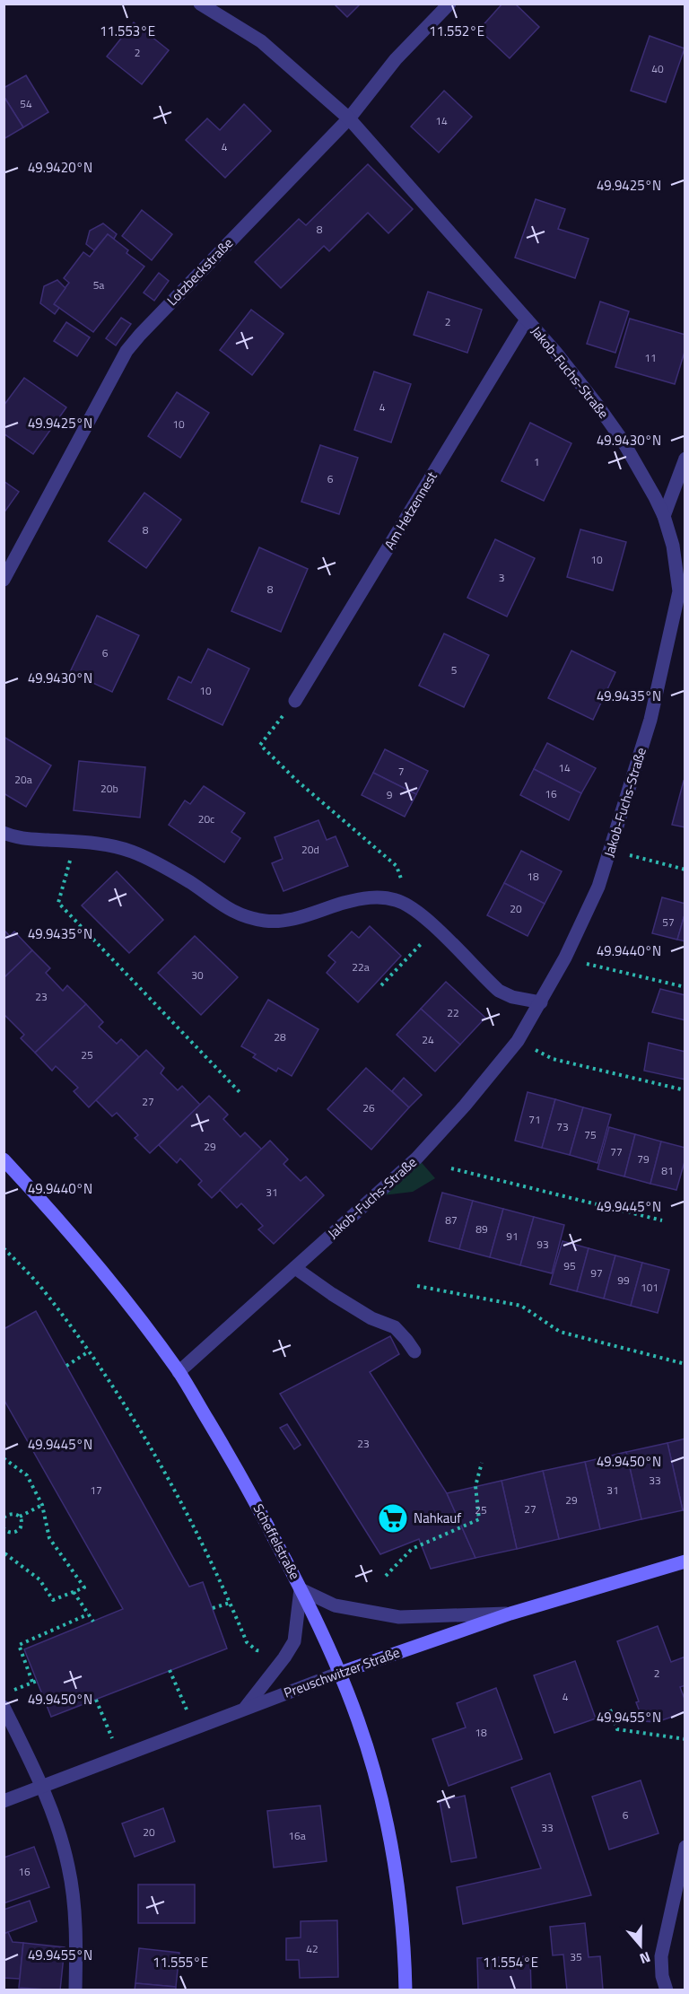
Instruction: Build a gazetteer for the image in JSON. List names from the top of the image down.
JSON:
{
  "streets": {
    "main road": ["Scheffelstraße", "Preuschwitzer Straße"],
    "street": ["Lotzbeckstraße", "Jakob-Fuchs-Straße", "Am Hetzennest"]
  },
  "crossings": [
    ["Lotzbeckstraße", "Jakob-Fuchs-Straße"],
    ["Jakob-Fuchs-Straße", "Am Hetzennest"],
    ["Jakob-Fuchs-Straße", "Scheffelstraße"],
    ["Scheffelstraße", "Preuschwitzer Straße"]
  ],
  "places": {
    "supermarket": ["Nahkauf"]
  },
  "house_numbers": [
    "2",
    "40",
    "54",
    "14",
    "4",
    "8",
    "5a",
    "2",
    "11",
    "4",
    "10",
    "1",
    "6",
    "8",
    "10",
    "3",
    "8",
    "6",
    "5",
    "10",
    "14",
    "7",
    "20a",
    "20b",
    "16",
    "9",
    "20c",
    "20d",
    "18",
    "20",
    "57",
    "22a",
    "30",
    "23",
    "22",
    "28",
    "24",
    "25",
    "27",
    "26",
    "71",
    "73",
    "75",
    "29",
    "77",
    "79",
    "81",
    "31",
    "87",
    "89",
    "91",
    "93",
    "95",
    "97",
    "99",
    "101",
    "23",
    "33",
    "17",
    "31",
    "29",
    "27",
    "25",
    "2",
    "4",
    "18",
    "6",
    "33",
    "20",
    "16a",
    "16",
    "42",
    "35"
  ],
  "north": "bottom",
  "coordinates": [
    "11.552°E",
    "11.553°E",
    "49.9420°N",
    "49.9425°N",
    "49.9430°N",
    "49.9435°N",
    "49.9440°N",
    "49.9445°N",
    "49.9450°N",
    "49.9455°N",
    "11.555°E",
    "11.554°E"
  ]
}
